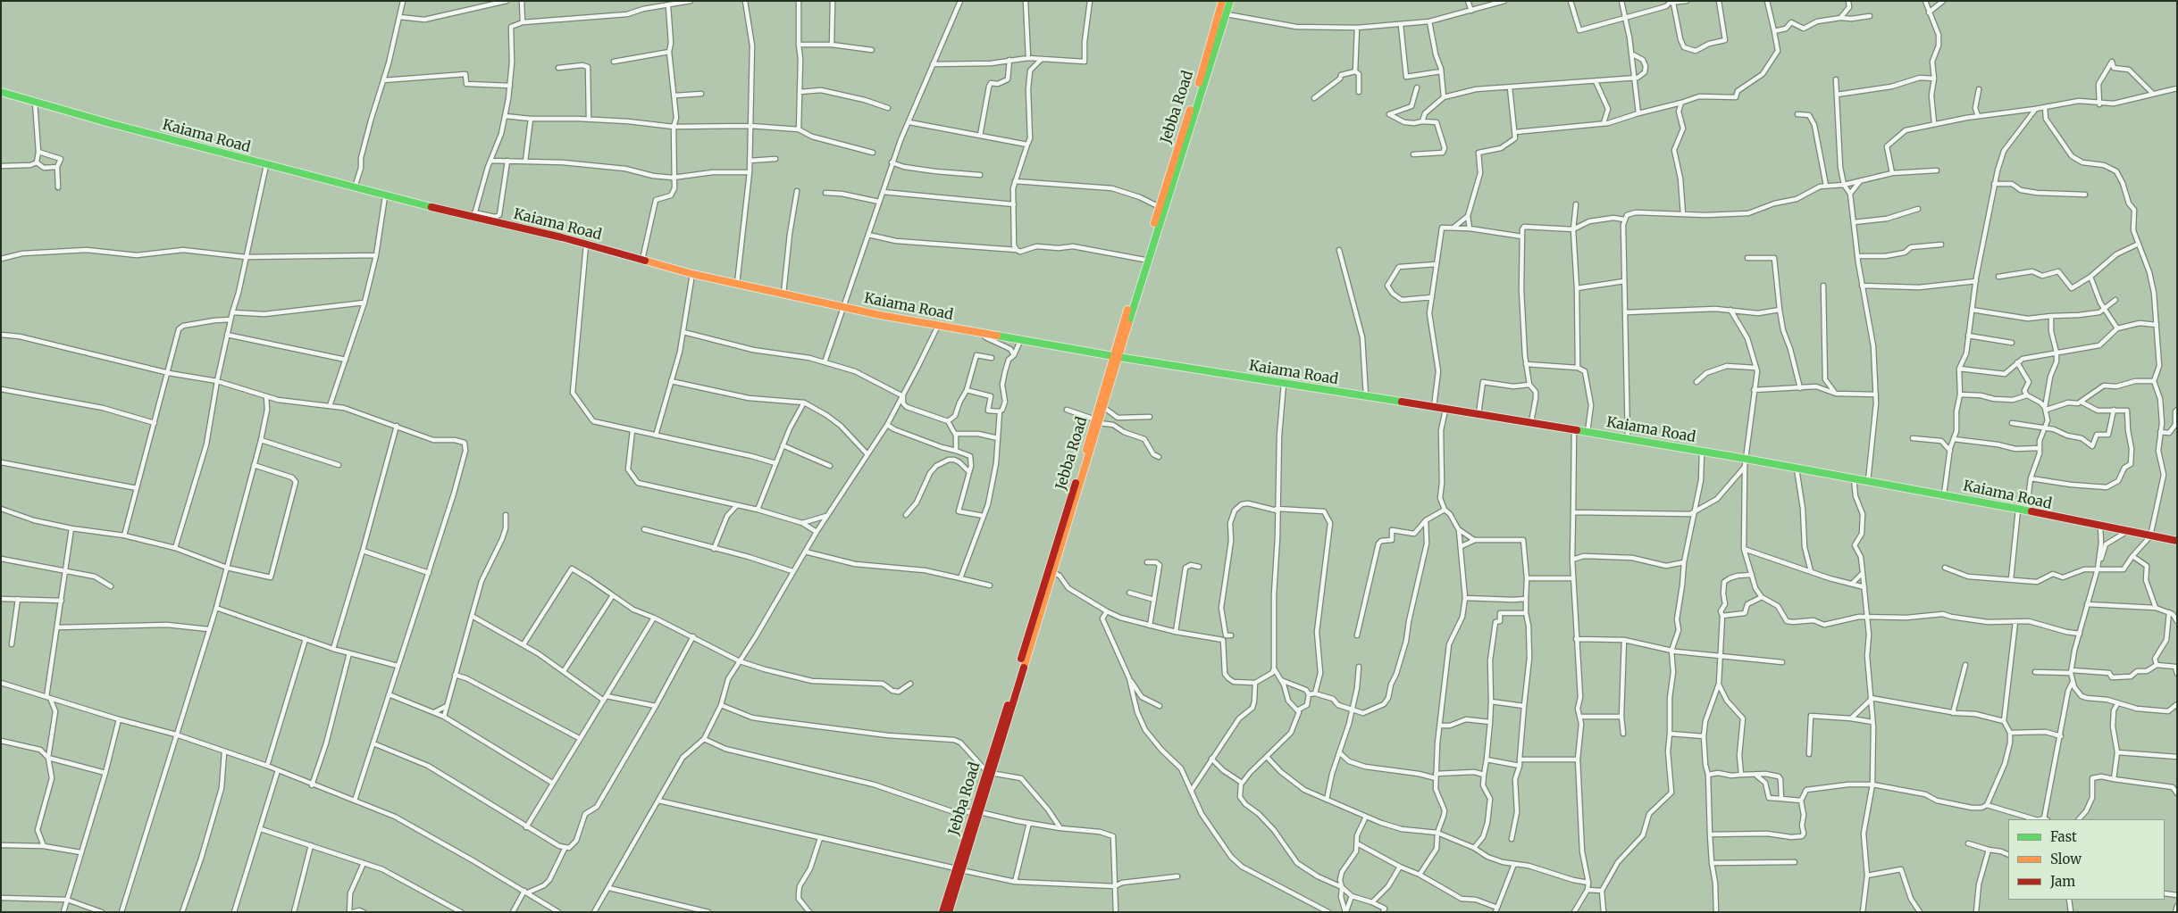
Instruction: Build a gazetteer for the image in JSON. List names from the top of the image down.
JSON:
{
  "streets": {
    "highway": ["Jebba Road", "Kaiama Road"]
  },
  "crossings": [
    ["Jebba Road", "Kaiama Road"]
  ],
  "legend": ["Fast", "Slow", "Jam"]
}
